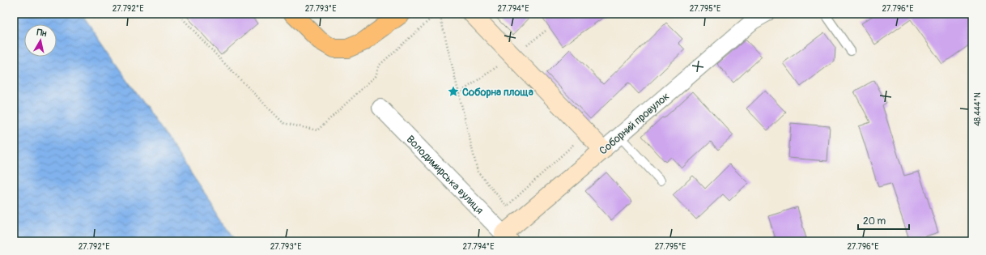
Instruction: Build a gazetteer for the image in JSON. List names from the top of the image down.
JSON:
{
  "streets": {
    "main road": ["Соборний провулок"],
    "street": ["Володимирська вулиця"]
  },
  "crossings": [
    ["Соборний провулок", "Володимирська вулиця"]
  ],
  "places": {
    "place": ["Соборна площа"]
  },
  "scale_bar": "20 m",
  "north": "top",
  "coordinates": [
    "27.792°E",
    "27.793°E",
    "27.794°E",
    "27.795°E",
    "27.796°E",
    "48.444°N"
  ]
}
